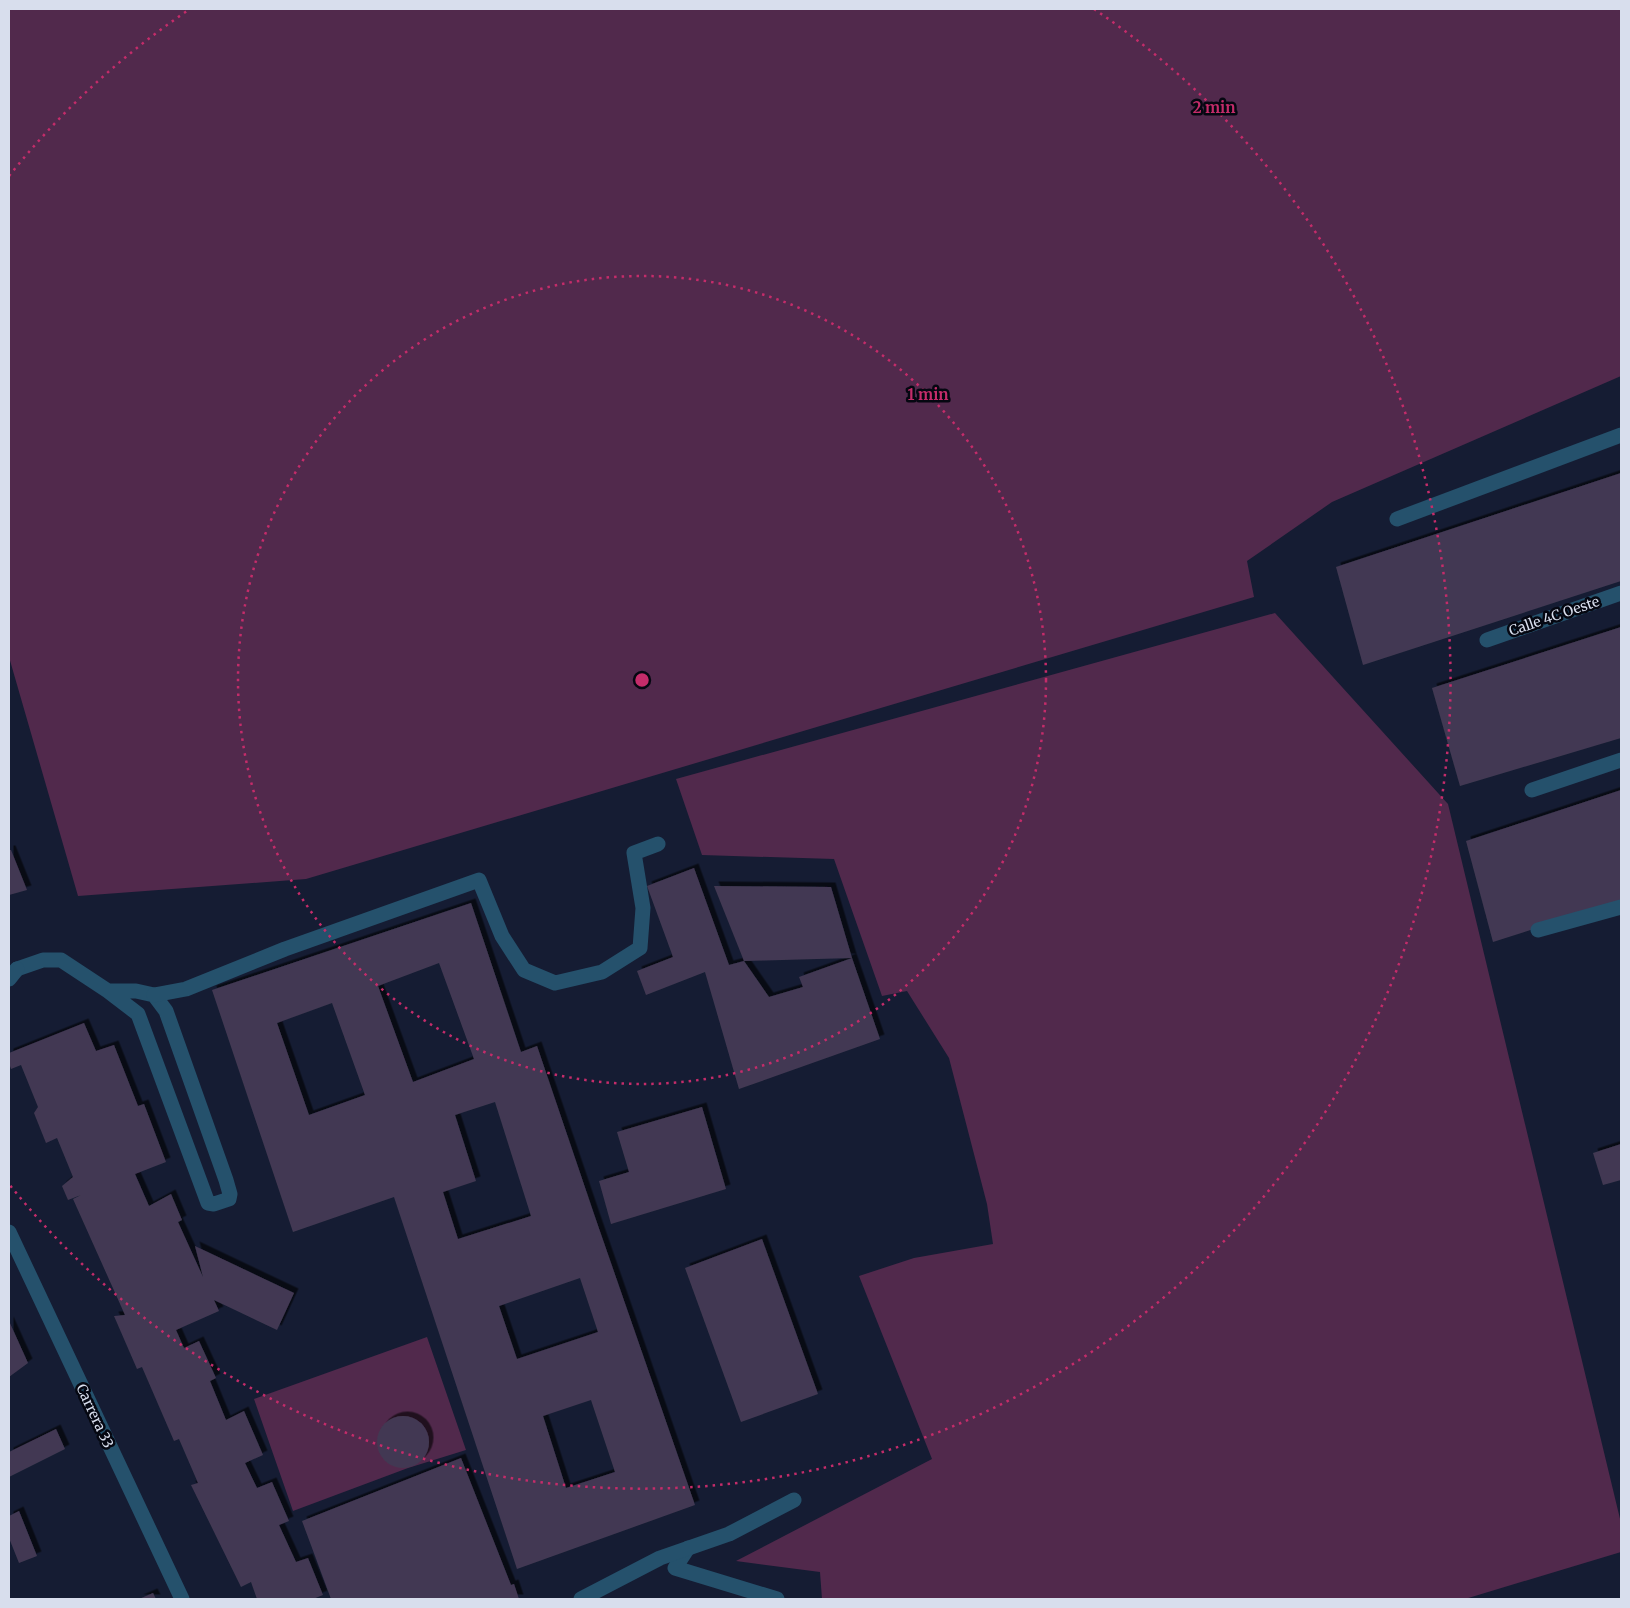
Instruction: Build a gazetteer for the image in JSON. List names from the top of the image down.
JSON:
{
  "streets": {
    "street": ["Calle 4C Oeste", "Carrera 33"]
  },
  "rings": ["2 min", "1 min"]
}
